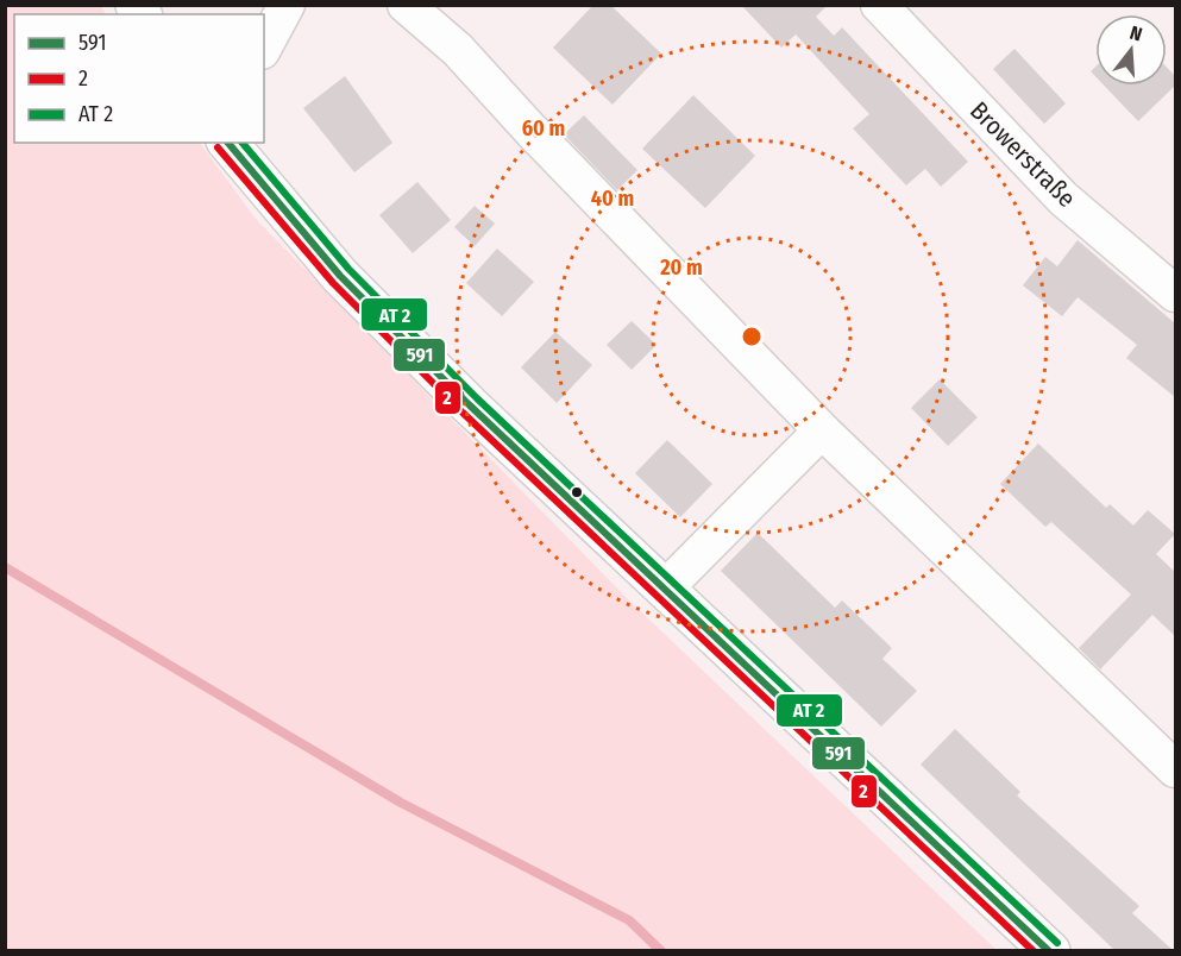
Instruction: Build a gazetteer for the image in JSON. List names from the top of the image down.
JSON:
{
  "streets": {
    "street": ["Browerstraße"]
  },
  "lines": ["transit line 591", "transit line 2"],
  "legend": ["591", "2", "AT 2"],
  "north": "top",
  "rings": ["60 m", "40 m", "20 m"]
}
